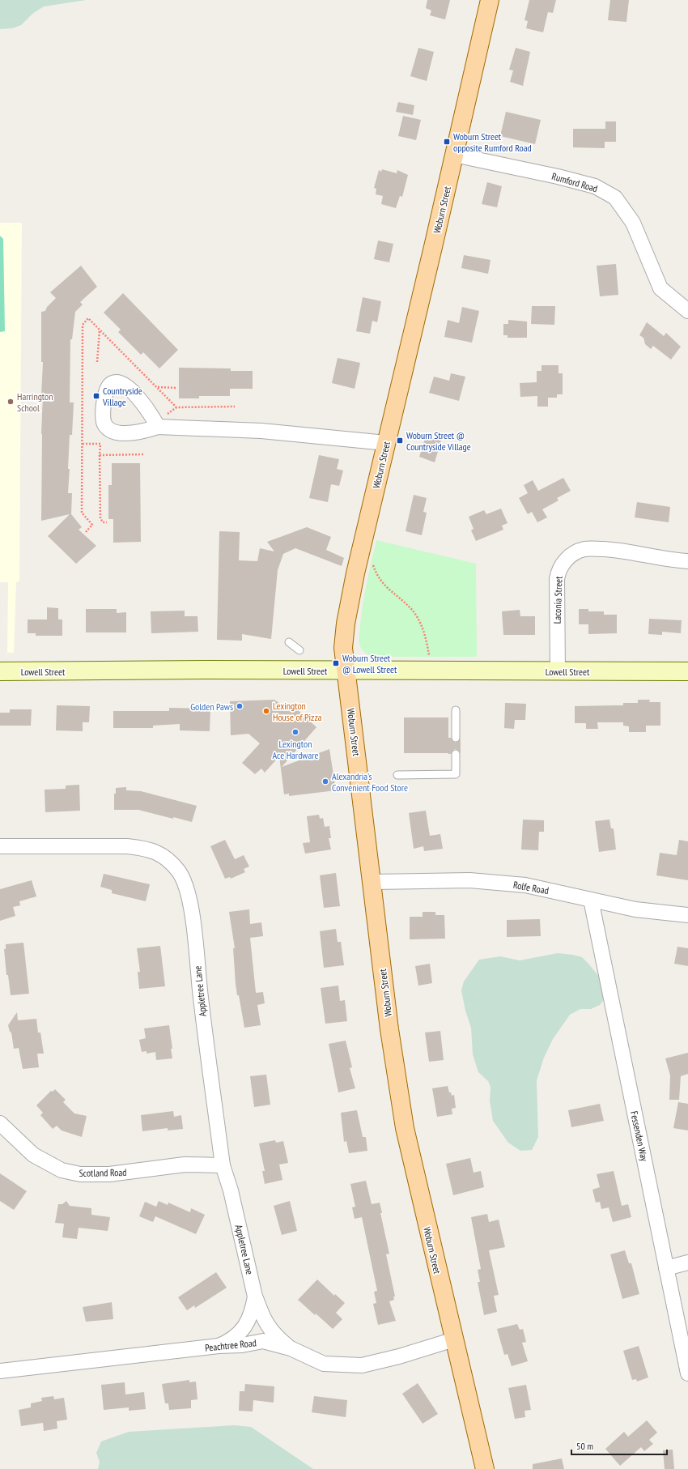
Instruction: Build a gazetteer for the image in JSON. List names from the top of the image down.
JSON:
{
  "streets": {
    "main road": ["Woburn Street", "Lowell Street"],
    "street": [
      "Rumford Road",
      "Laconia Street",
      "Rolfe Road",
      "Appletree Lane",
      "Fessenden Way",
      "Scotland Road",
      "Peachtree Road"
    ]
  },
  "crossings": [
    ["Rumford Road", "Woburn Street"],
    ["Woburn Street", "Lowell Street"],
    ["Woburn Street", "Rolfe Road"],
    ["Woburn Street", "Peachtree Road"],
    ["Laconia Street", "Lowell Street"],
    ["Rolfe Road", "Fessenden Way"],
    ["Appletree Lane", "Scotland Road"],
    ["Appletree Lane", "Peachtree Road"]
  ],
  "places": {
    "transit": [
      "Woburn Street opposite Rumford Road",
      "Countryside Village",
      "Woburn Street @ Countryside Village",
      "Woburn Street @ Lowell Street"
    ],
    "other": [
      "Harrington School",
      "Golden Paws",
      "Lexington House of Pizza",
      "Lexington Ace Hardware",
      "Alexandria's Convenient Food Store"
    ]
  },
  "scale_bar": "50 m"
}
